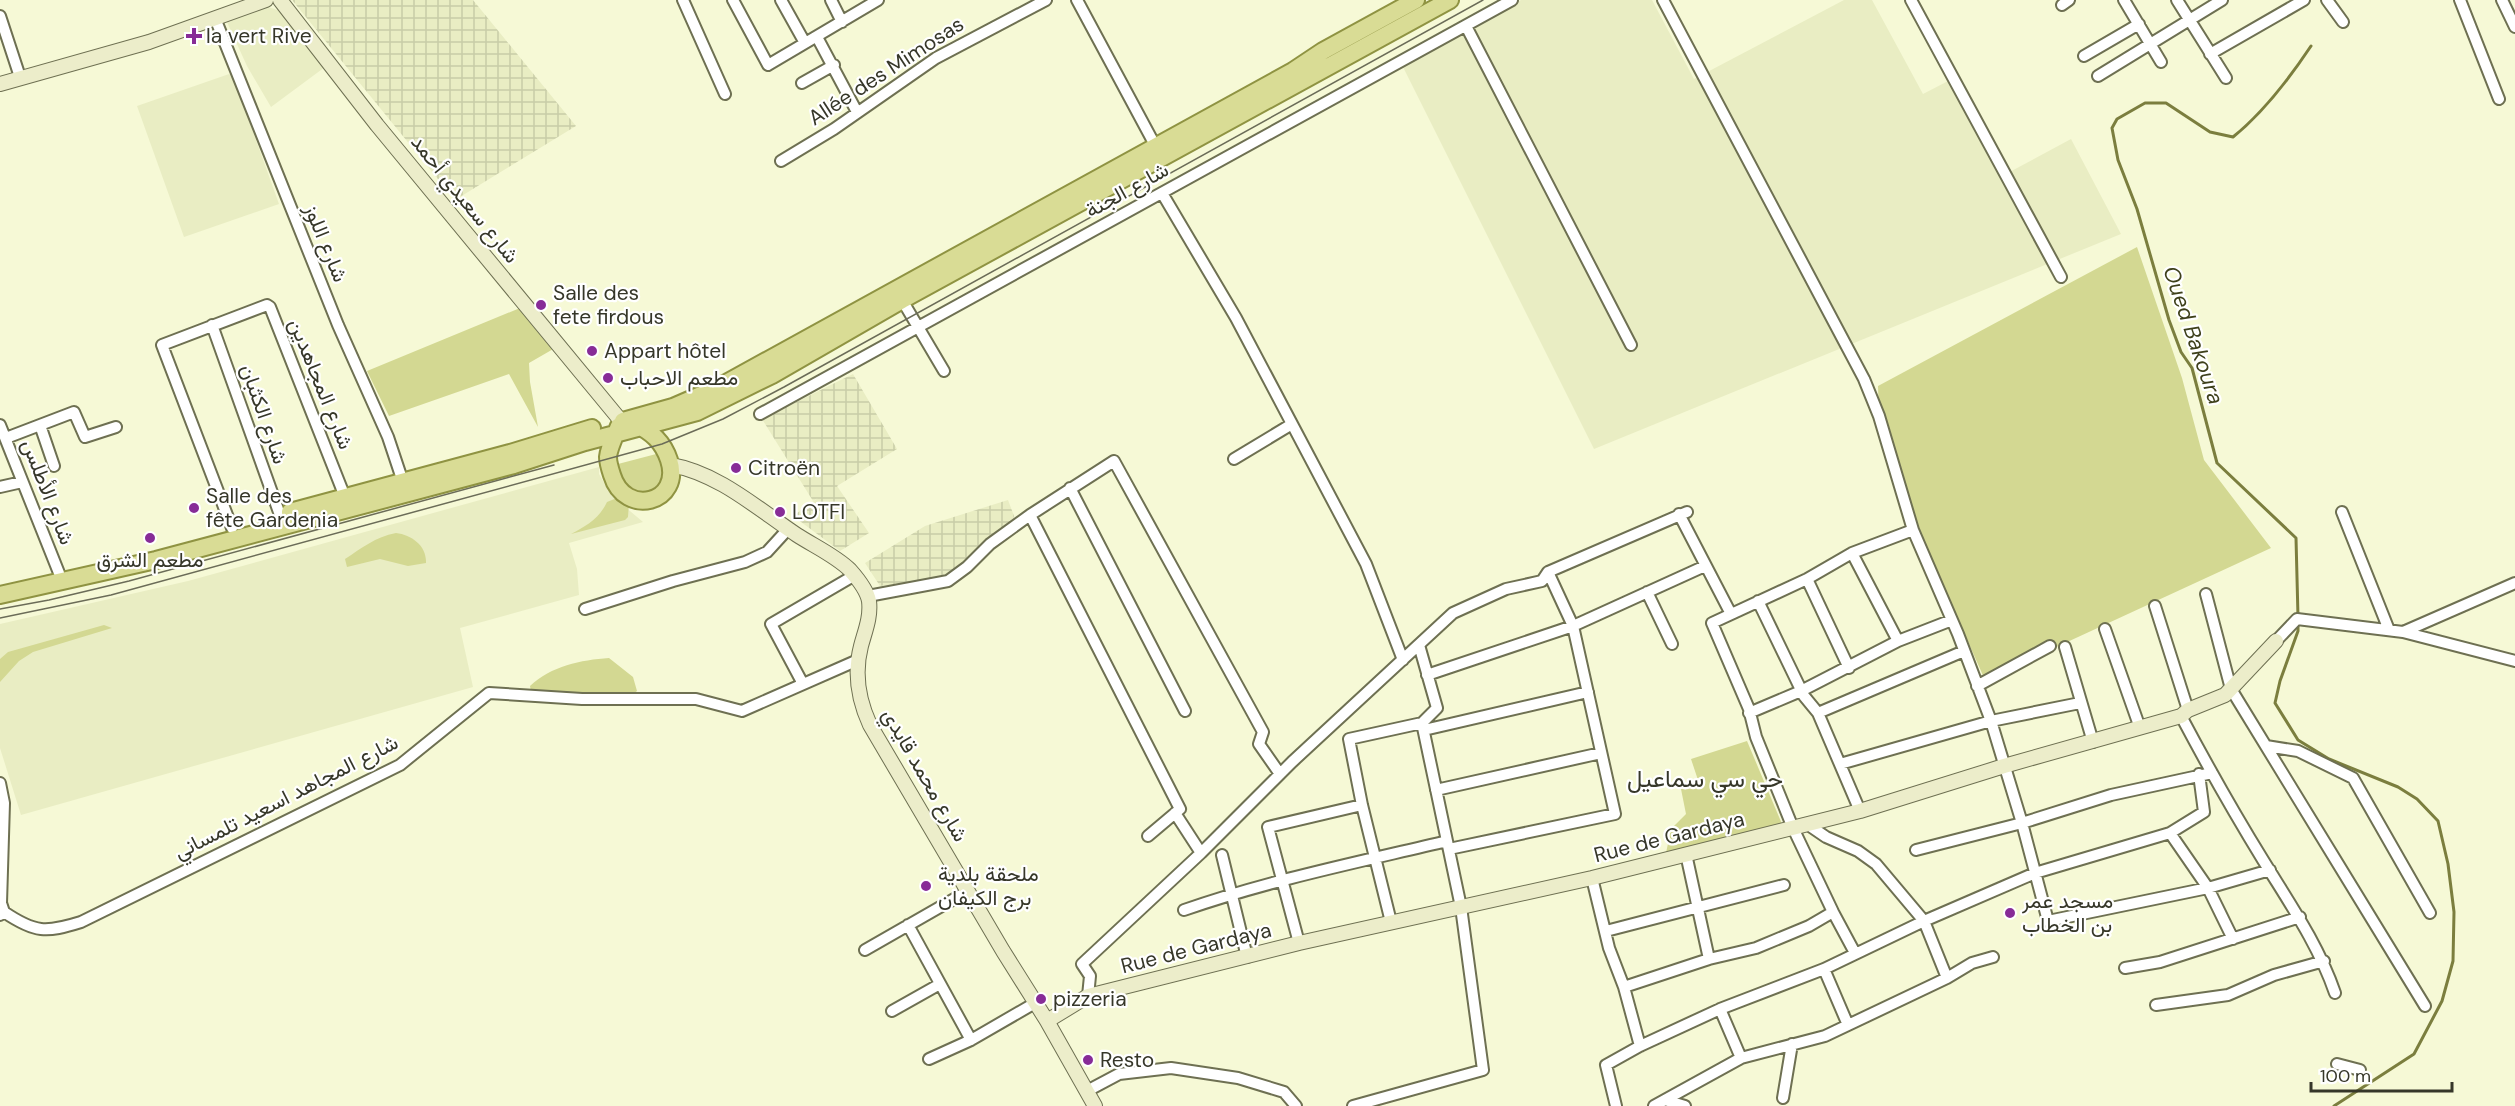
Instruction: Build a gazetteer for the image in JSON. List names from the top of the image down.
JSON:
{
  "streets": {
    "street": [
      "Allée des Mimosas",
      "شارع الجنة",
      "شارع سعيدي أحمد",
      "شارع اللوز",
      "شارع المجاهدين",
      "شارع الكثبان",
      "شارع الأطلس",
      "شارع محمد قايدي",
      "شارع المجاهد اسعيد تلمساني",
      "Rue de Gardaya"
    ]
  },
  "crossings": [
    ["شارع المجاهدين", "شارع الكثبان"],
    ["شارع محمد قايدي", "شارع المجاهد اسعيد تلمساني"],
    ["شارع محمد قايدي", "Rue de Gardaya"]
  ],
  "districts": ["حي سي سماعيل"],
  "water": ["Oued Bakoura"],
  "places": {
    "health": ["la vert Rive"],
    "other": [
      "Salle des fete firdous",
      "Appart hôtel",
      "مطعم الاحباب",
      "Citroën",
      "Salle des fête Gardenia",
      "LOTFI",
      "مطعم الشرق",
      "ملحقة بلدية برج الكيفان",
      "مسجد عمر بن الخطاب",
      "pizzeria",
      "Resto"
    ]
  },
  "scale_bar": "100 m"
}
